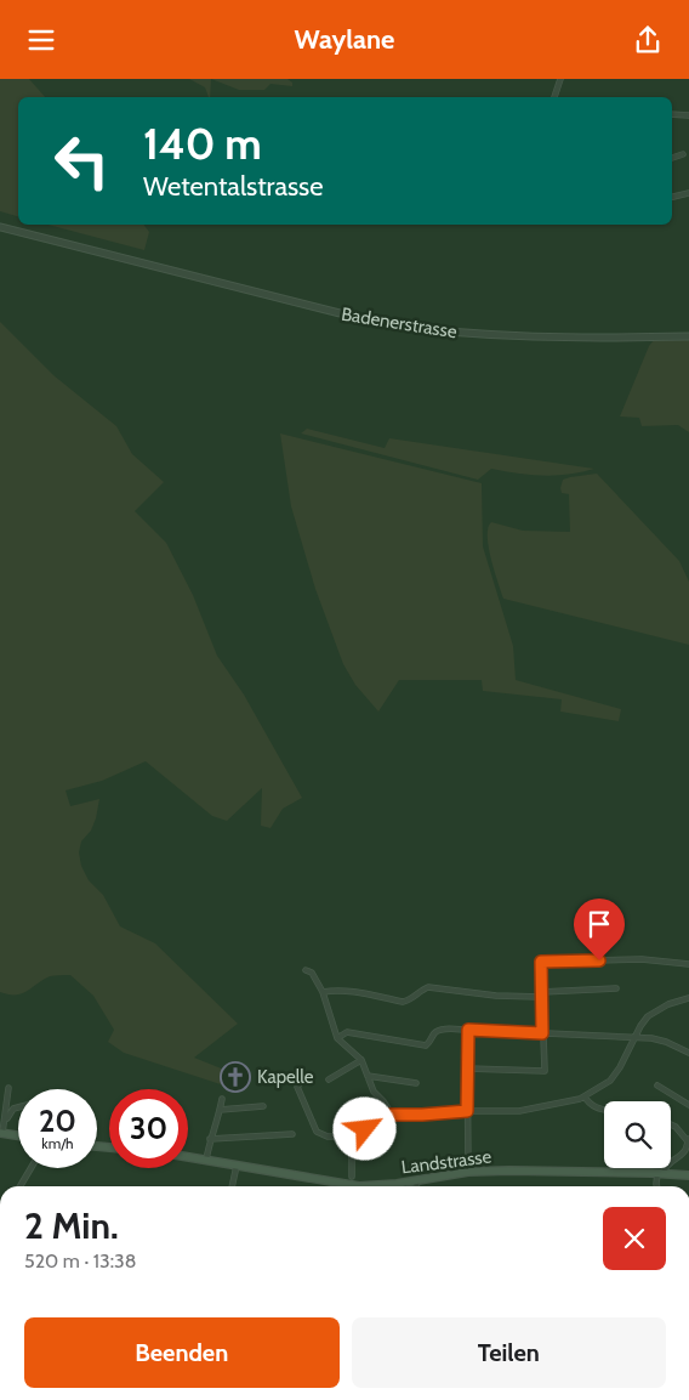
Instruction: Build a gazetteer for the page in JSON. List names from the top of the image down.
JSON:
{
  "streets": {
    "main road": ["Landstrasse"],
    "street": ["Badenerstrasse"]
  },
  "places": {
    "church": ["Kapelle"]
  },
  "page": {
    "header": "Waylane",
    "turn": ["140 m", "Wetentalstrasse"],
    "speed": "20 km/h",
    "limit": "30",
    "heading": ["2 Min.", "520 m · 13:38"],
    "buttons": ["Beenden", "Teilen"]
  }
}
